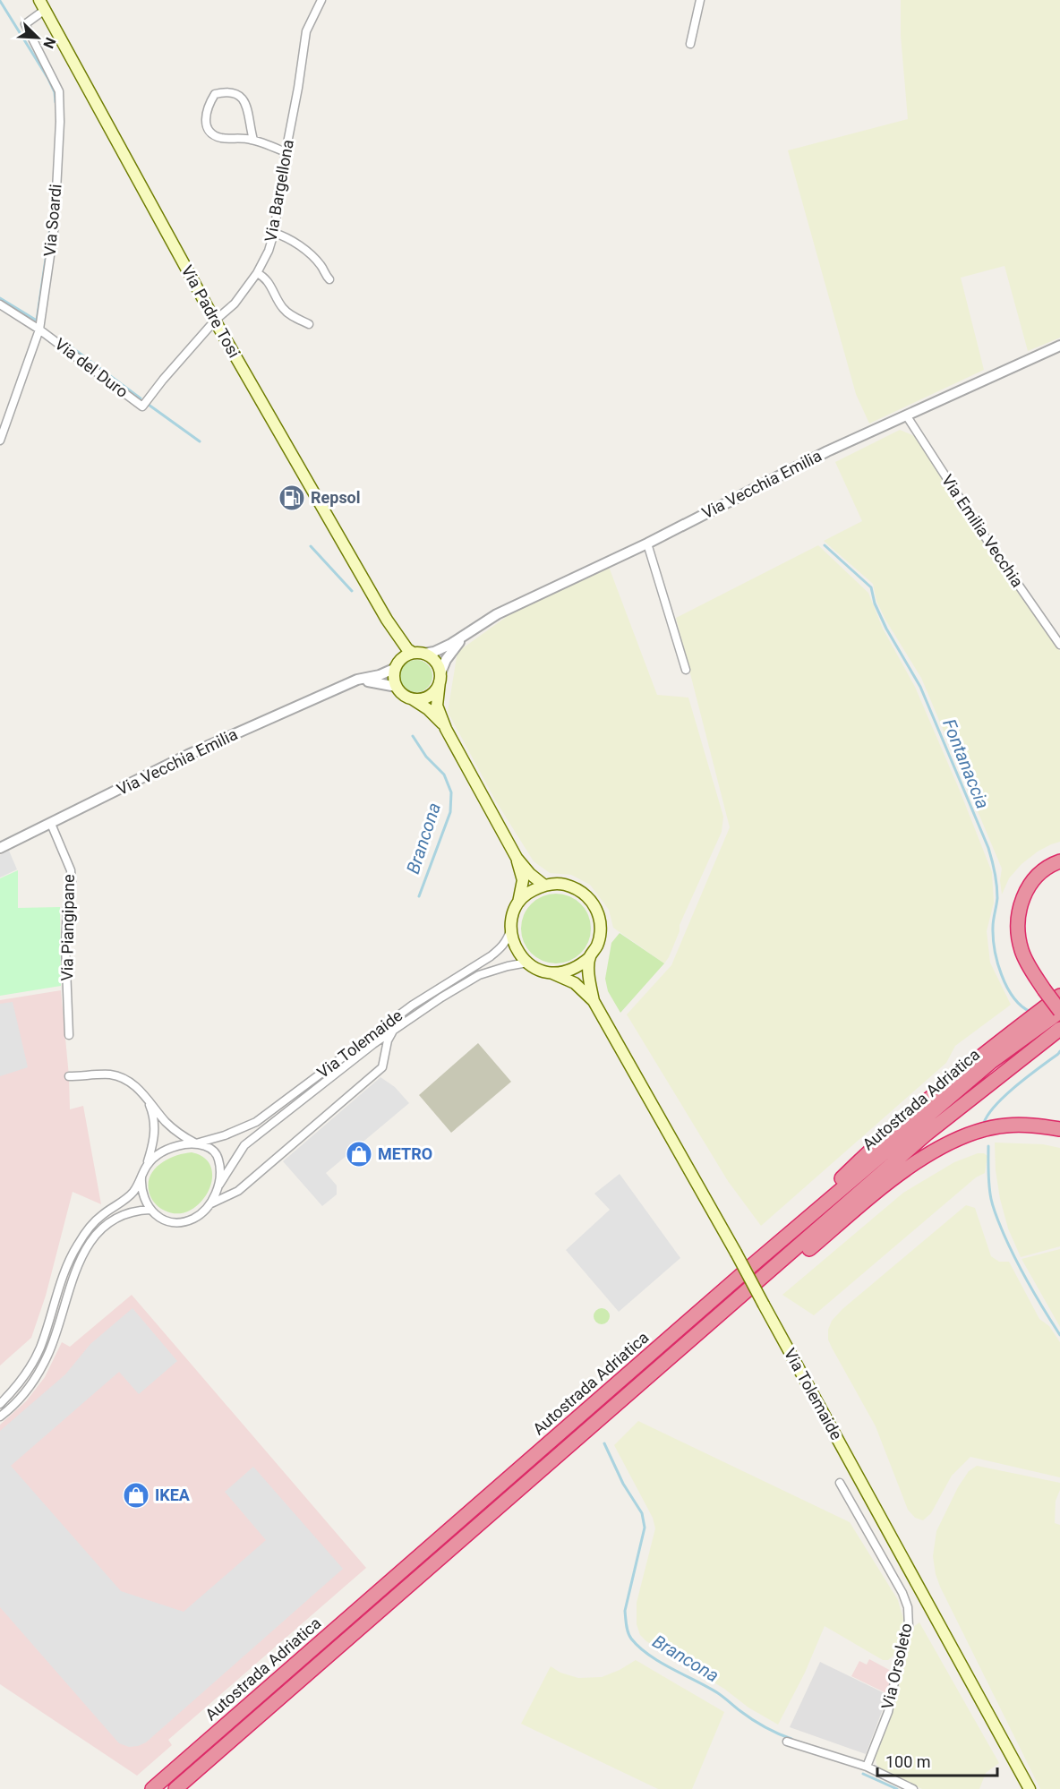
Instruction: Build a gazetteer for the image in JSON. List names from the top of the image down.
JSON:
{
  "streets": {
    "highway": ["Autostrada Adriatica"],
    "main road": ["Via Padre Tosi", "Via Tolemaide"],
    "street": [
      "Via Bargellona",
      "Via Soardi",
      "Via del Duro",
      "Via Vecchia Emilia",
      "Via Emilia Vecchia",
      "Via Piangipane",
      "Via Orsoleto"
    ]
  },
  "crossings": [
    ["Via Bargellona", "Via Padre Tosi"],
    ["Via Bargellona", "Via del Duro"],
    ["Via Soardi", "Via Padre Tosi"],
    ["Via Soardi", "Via del Duro"],
    ["Via Vecchia Emilia", "Via Emilia Vecchia"],
    ["Via Vecchia Emilia", "Via Piangipane"],
    ["Via Vecchia Emilia", "Via Tolemaide"]
  ],
  "water": ["Fontanaccia", "Brancona"],
  "places": {
    "fuel station": ["Repsol"],
    "shop": ["METRO", "IKEA"]
  },
  "scale_bar": "100 m",
  "north": "bottom right"
}
